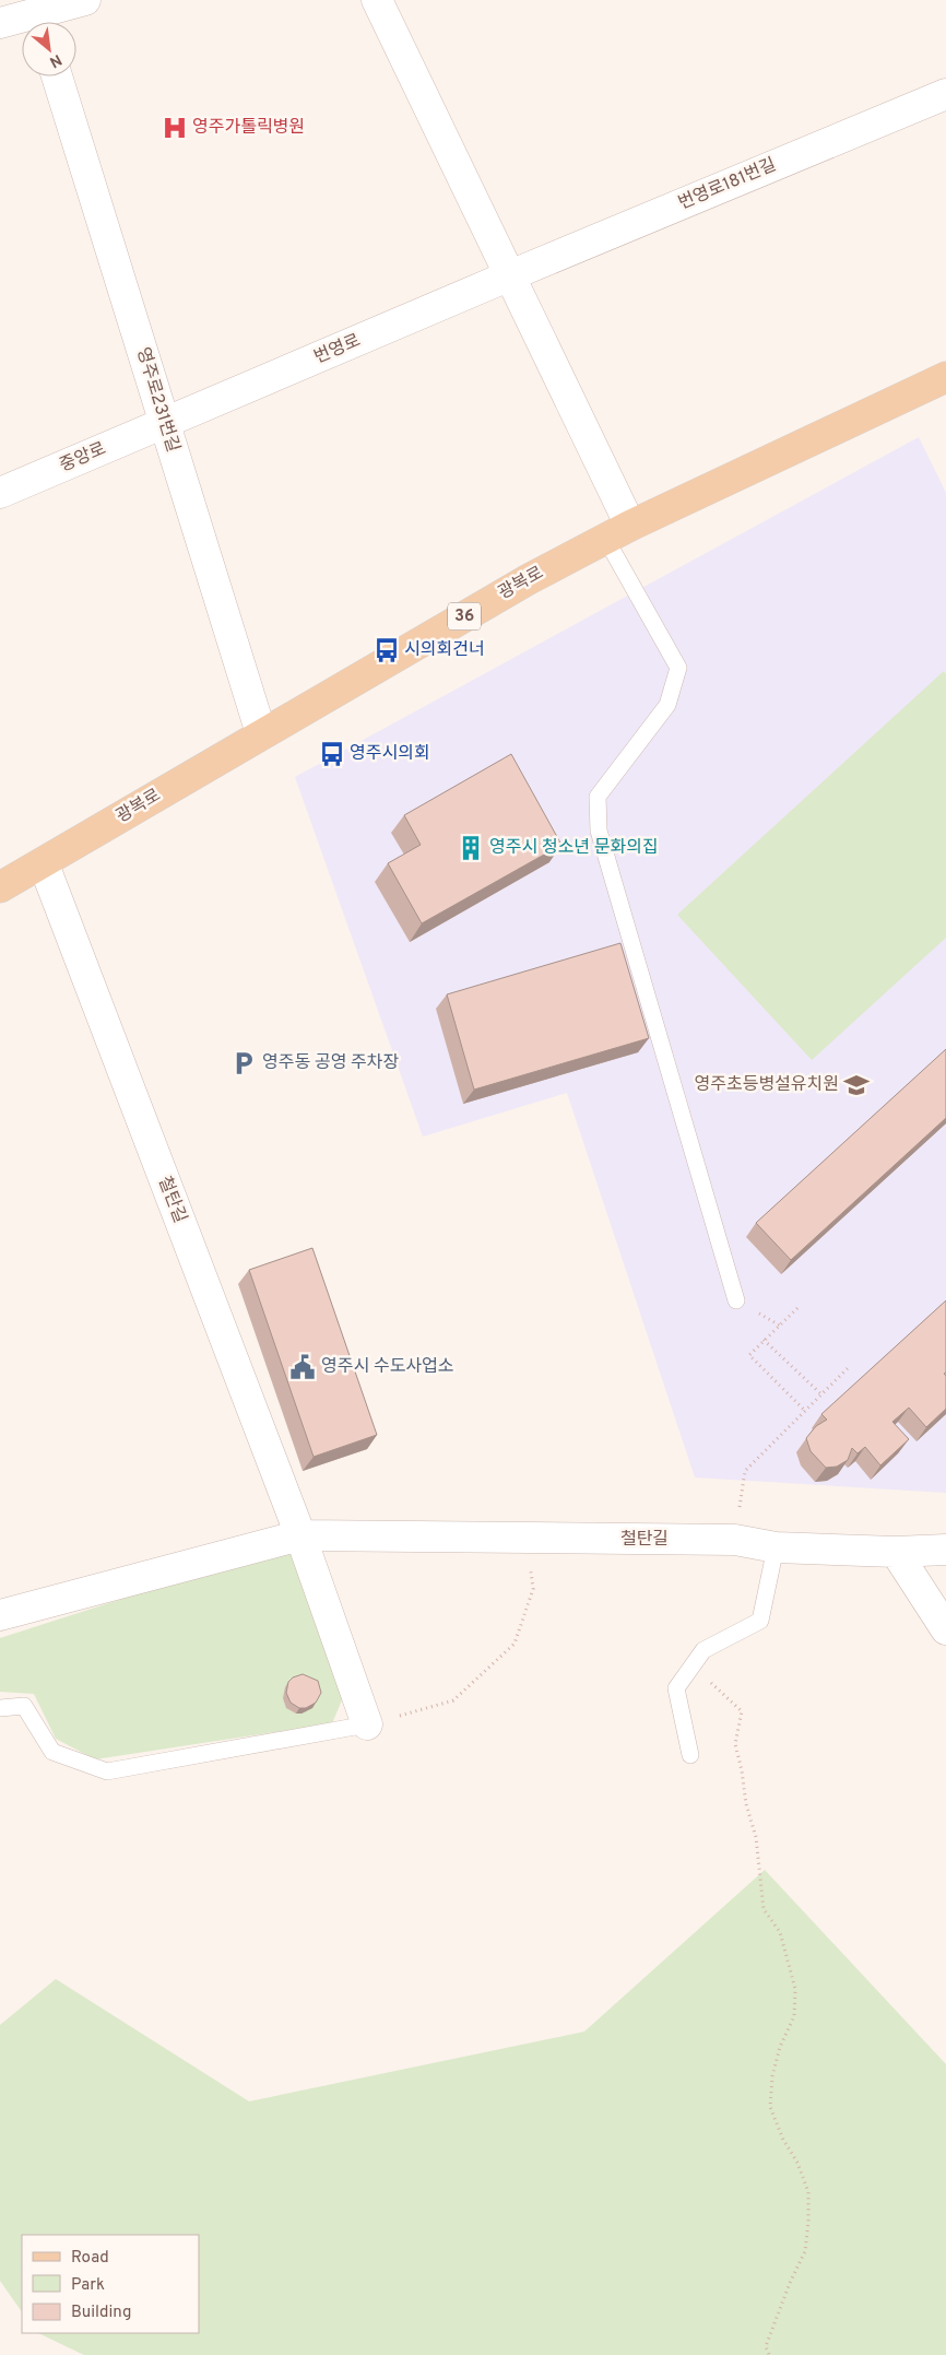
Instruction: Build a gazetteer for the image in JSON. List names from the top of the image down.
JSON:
{
  "streets": {
    "main road": ["광복로", "36"],
    "street": [
      "번영로181번길",
      "번영로",
      "영주로231번길",
      "중앙로",
      "철탄길"
    ]
  },
  "crossings": [
    ["번영로181번길", "번영로"],
    ["번영로", "영주로231번길"],
    ["번영로", "중앙로"],
    ["영주로231번길", "중앙로"],
    ["영주로231번길", "광복로"],
    ["광복로", "철탄길"]
  ],
  "places": {
    "hospital": ["영주가톨릭병원"],
    "bus stop": ["시의회건너", "영주시의회"],
    "building": ["영주시 청소년 문화의집"],
    "parking": ["영주동 공영 주차장"],
    "school or university": ["영주초등병설유치원"],
    "public building": ["영주시 수도사업소"]
  },
  "legend": ["Road", "Park", "Building"],
  "north": "bottom right"
}
